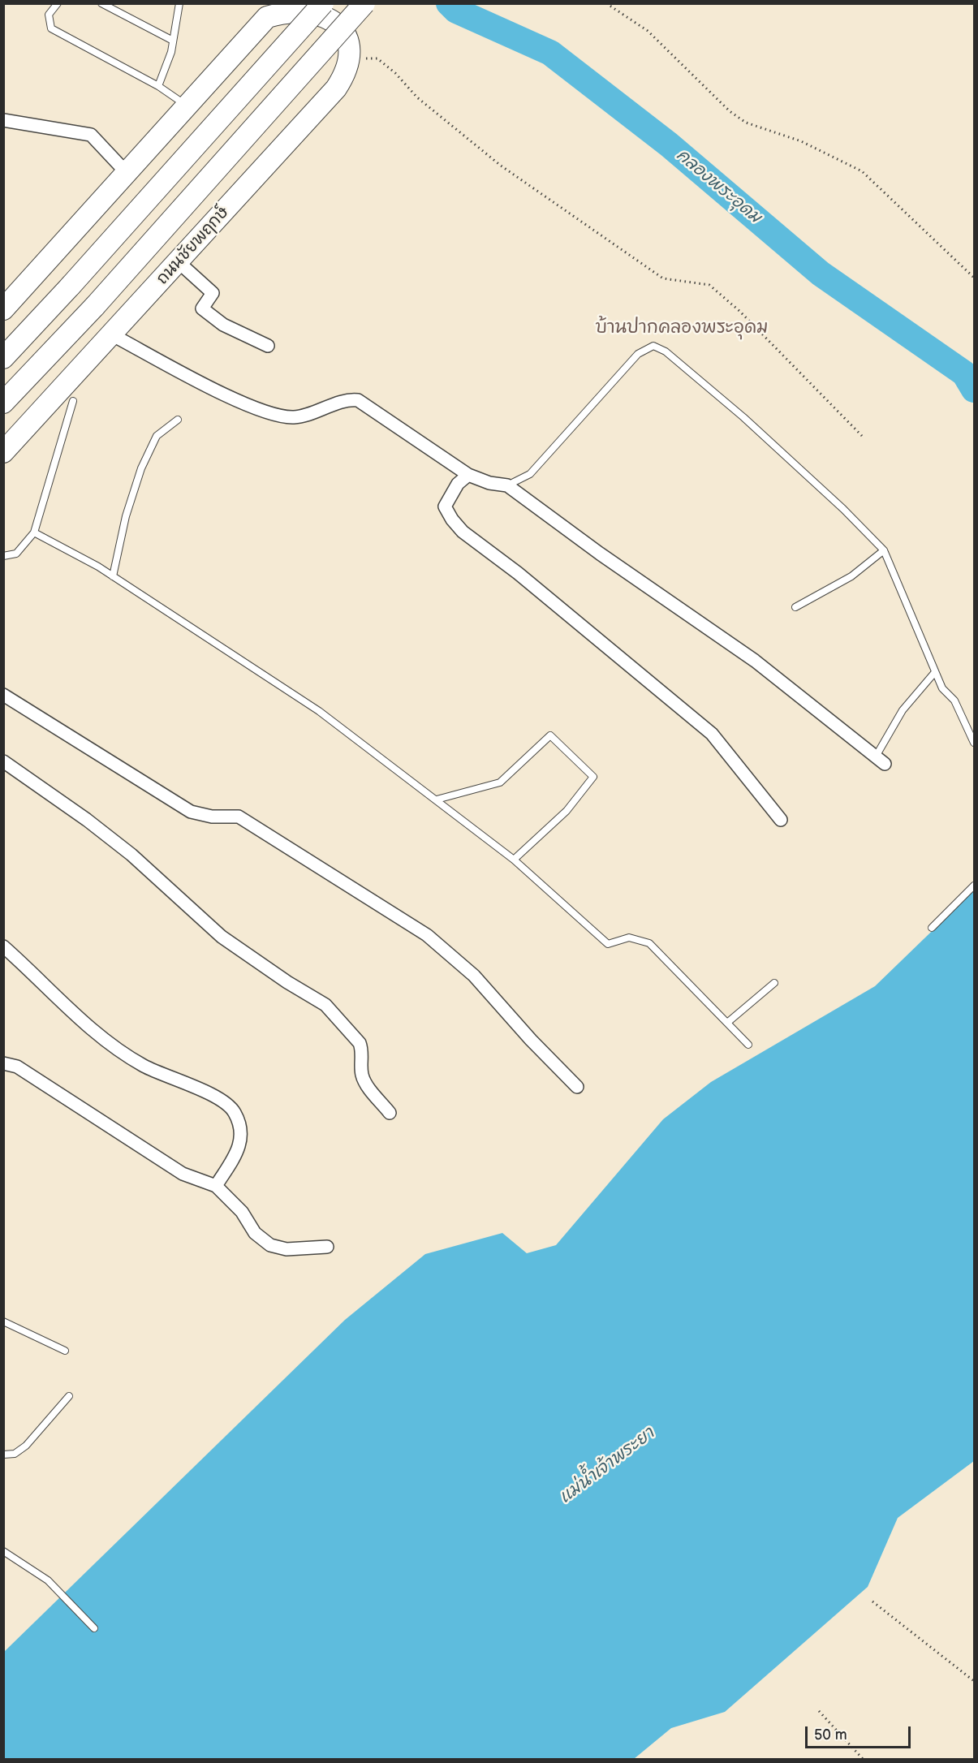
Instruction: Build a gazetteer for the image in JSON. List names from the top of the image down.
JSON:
{
  "streets": {
    "main road": ["ถนนชัยพฤกษ์"]
  },
  "districts": ["บ้านปากคลองพระอุดม"],
  "water": ["คลองพระอุดม", "แม่น้ำเจ้าพระยา"],
  "scale_bar": "50 m"
}
